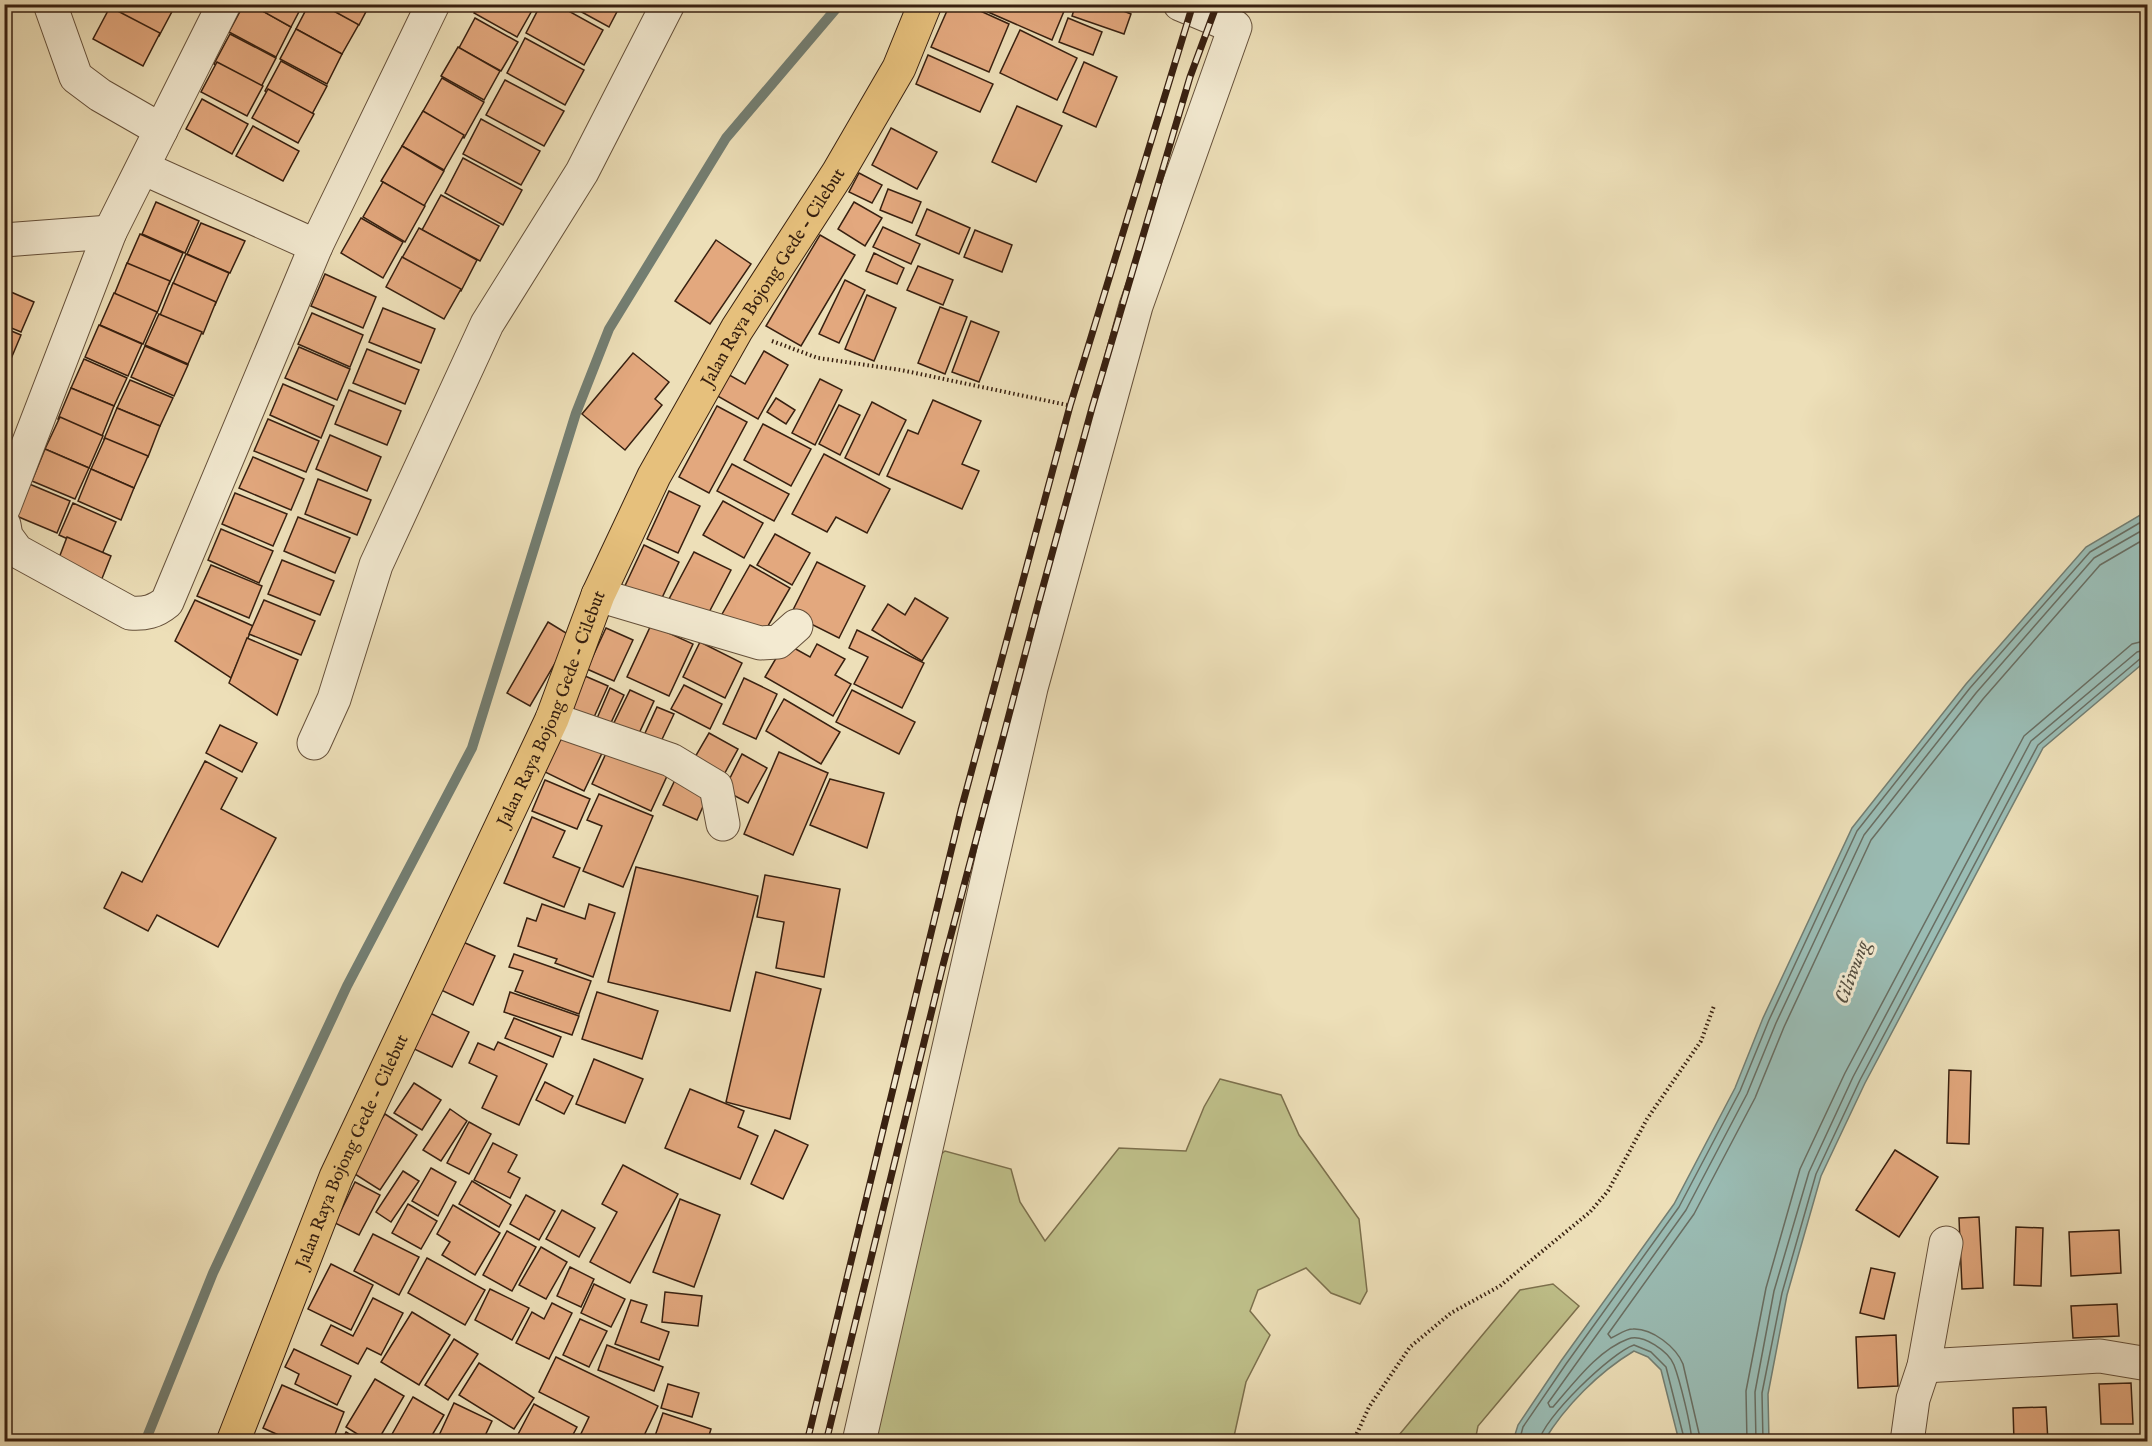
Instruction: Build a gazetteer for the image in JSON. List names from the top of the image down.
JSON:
{
  "streets": {
    "main road": ["Jalan Raya Bojong Gede - Cilebut"]
  },
  "water": ["Ciliwung"]
}
